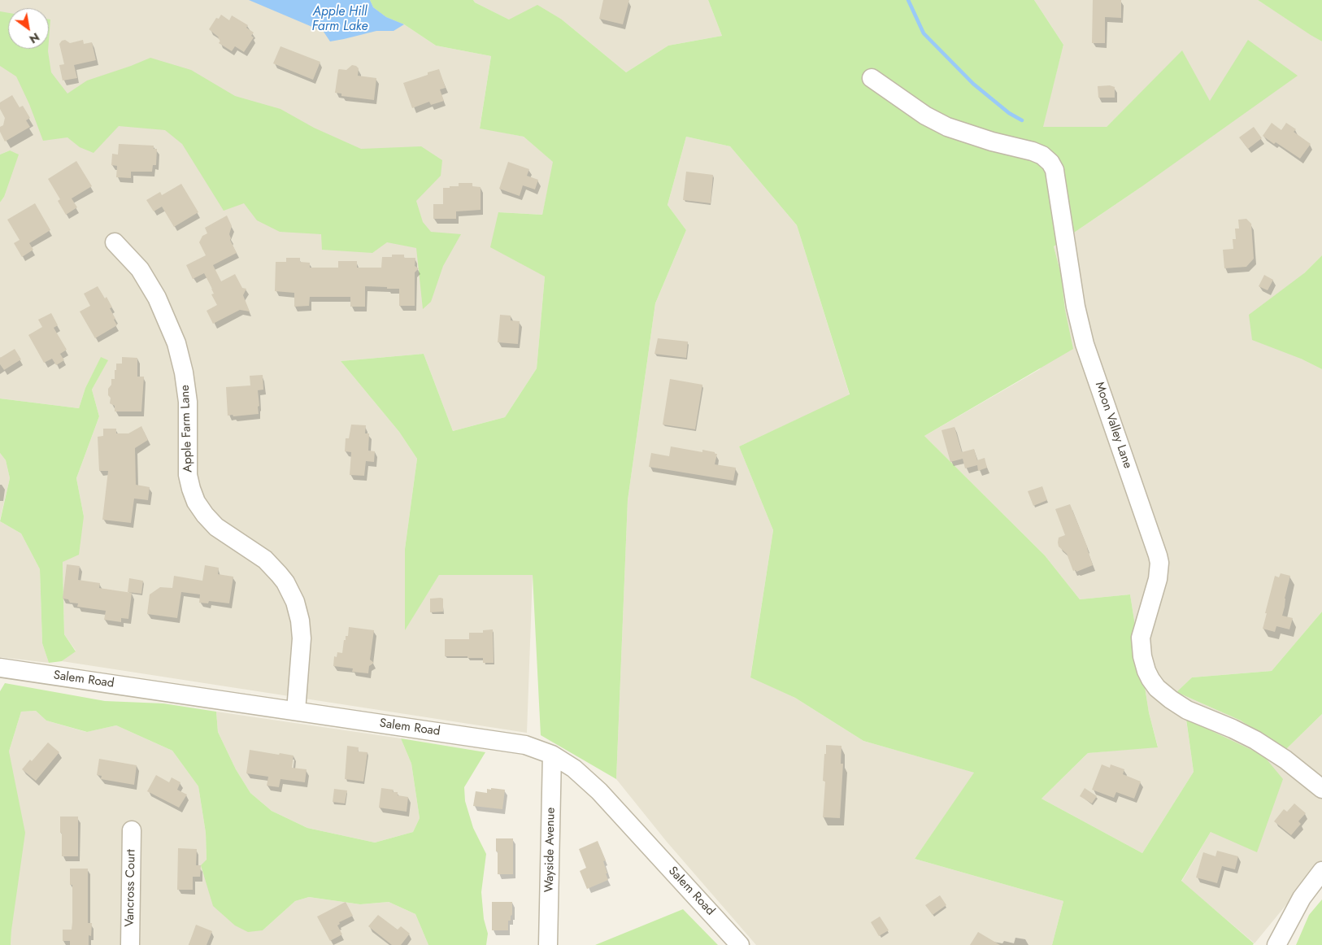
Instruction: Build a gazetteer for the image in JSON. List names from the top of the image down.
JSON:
{
  "streets": {
    "street": [
      "Moon Valley Lane",
      "Apple Farm Lane",
      "Salem Road",
      "Wayside Avenue",
      "Vancross Court"
    ]
  },
  "crossings": [
    ["Apple Farm Lane", "Salem Road"],
    ["Salem Road", "Wayside Avenue"]
  ],
  "water": ["Apple Hill Farm Lake"],
  "north": "bottom right"
}
